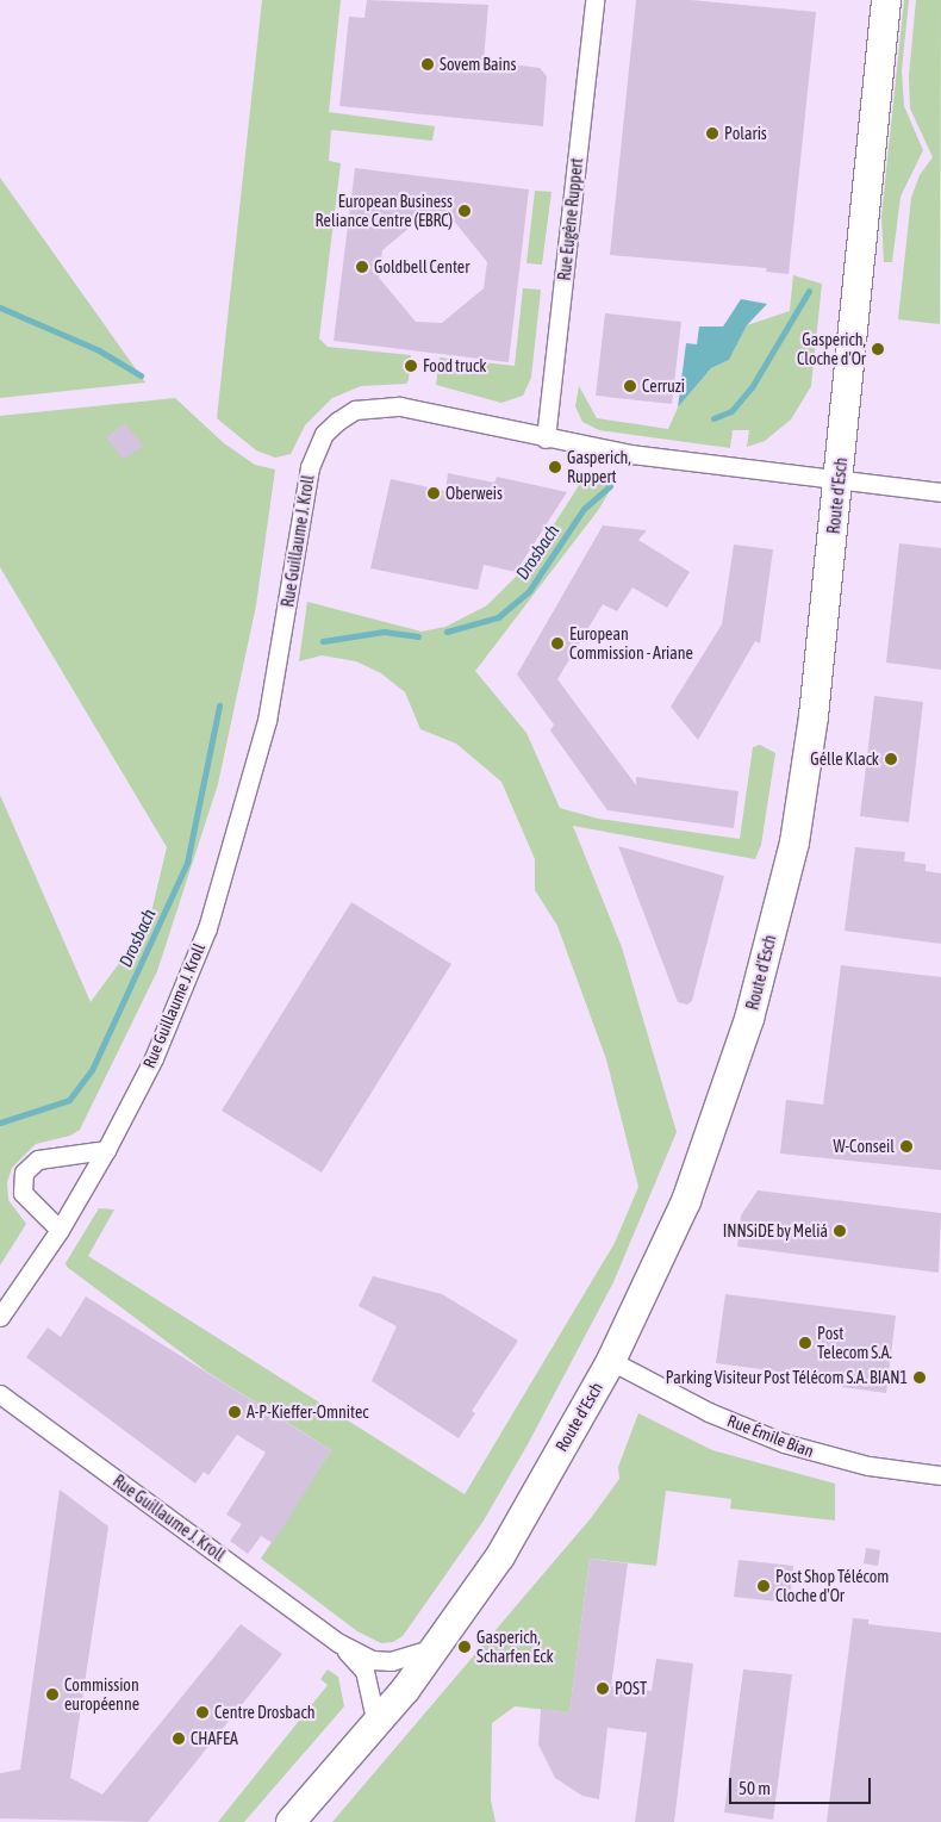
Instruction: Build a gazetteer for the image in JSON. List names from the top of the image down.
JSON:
{
  "streets": {
    "main road": ["Route d'Esch"],
    "street": ["Rue Eugène Ruppert", "Rue Guillaume J. Kroll", "Rue Émile Bian"]
  },
  "crossings": [
    ["Rue Eugène Ruppert", "Rue Guillaume J. Kroll"],
    ["Route d'Esch", "Rue Guillaume J. Kroll"],
    ["Route d'Esch", "Rue Émile Bian"]
  ],
  "water": ["Drosbach"],
  "places": [
    "Sovem Bains",
    "Polaris",
    "European Business Reliance Centre (EBRC)",
    "Goldbell Center",
    "Gasperich, Cloche d'Or",
    "Food truck",
    "Cerruzi",
    "Gasperich, Ruppert",
    "Oberweis",
    "European Commission - Ariane",
    "Gélle Klack",
    "W-Conseil",
    "INNSiDE by Meliá",
    "Post Telecom S.A.",
    "Parking Visiteur Post Télécom S.A. BIAN1",
    "A-P-Kieffer-Omnitec",
    "Post Shop Télécom Cloche d'Or",
    "Gasperich, Scharfen Eck",
    "POST",
    "Commission européenne",
    "Centre Drosbach",
    "CHAFEA"
  ],
  "scale_bar": "50 m"
}
